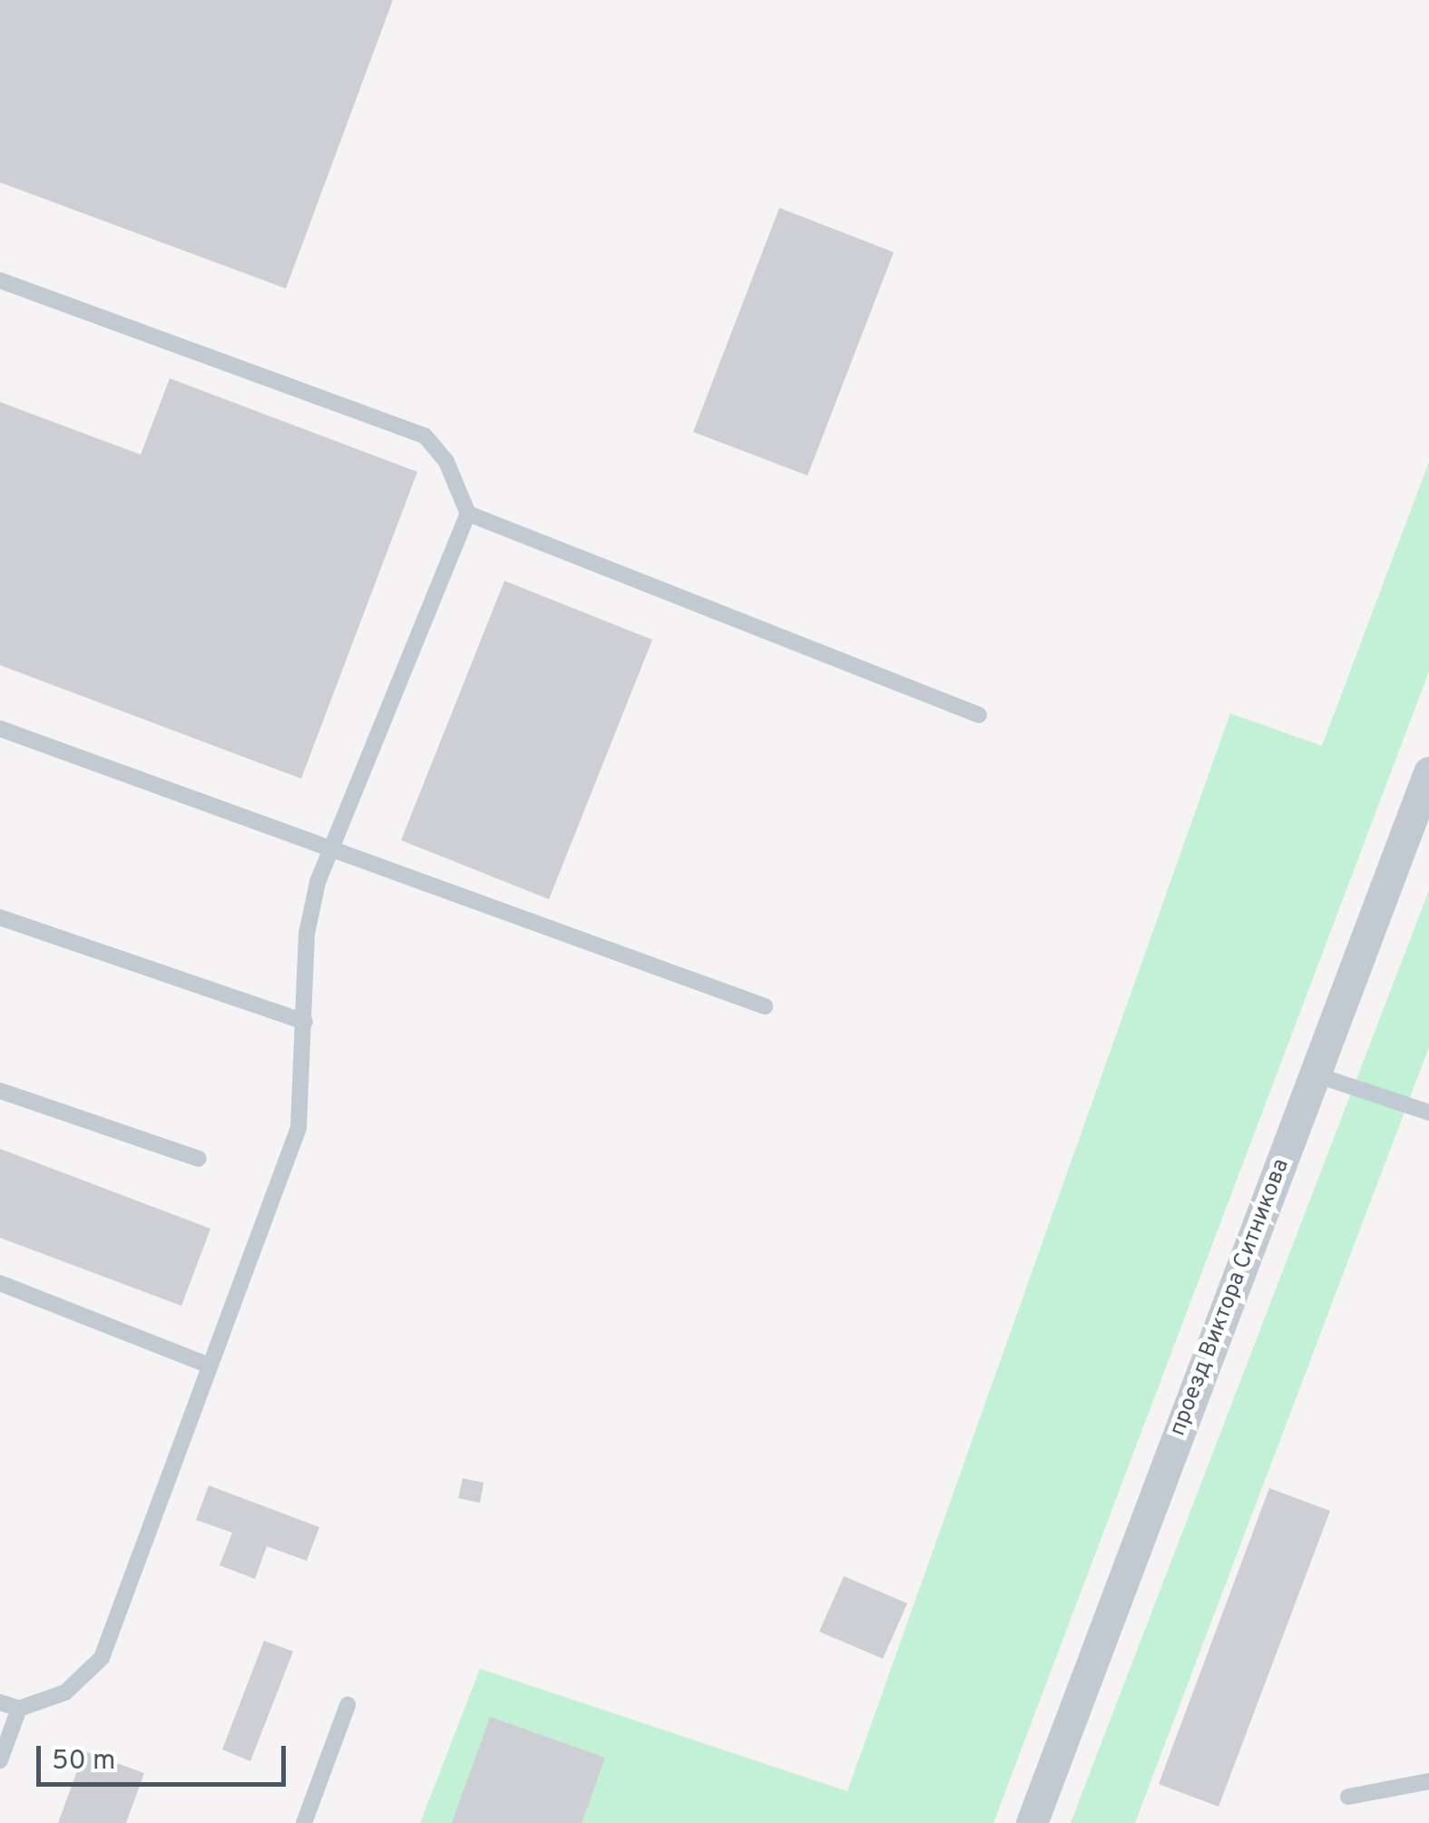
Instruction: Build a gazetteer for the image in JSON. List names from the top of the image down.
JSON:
{
  "streets": {
    "street": ["проезд Виктора Ситникова"]
  },
  "scale_bar": "50 m"
}
